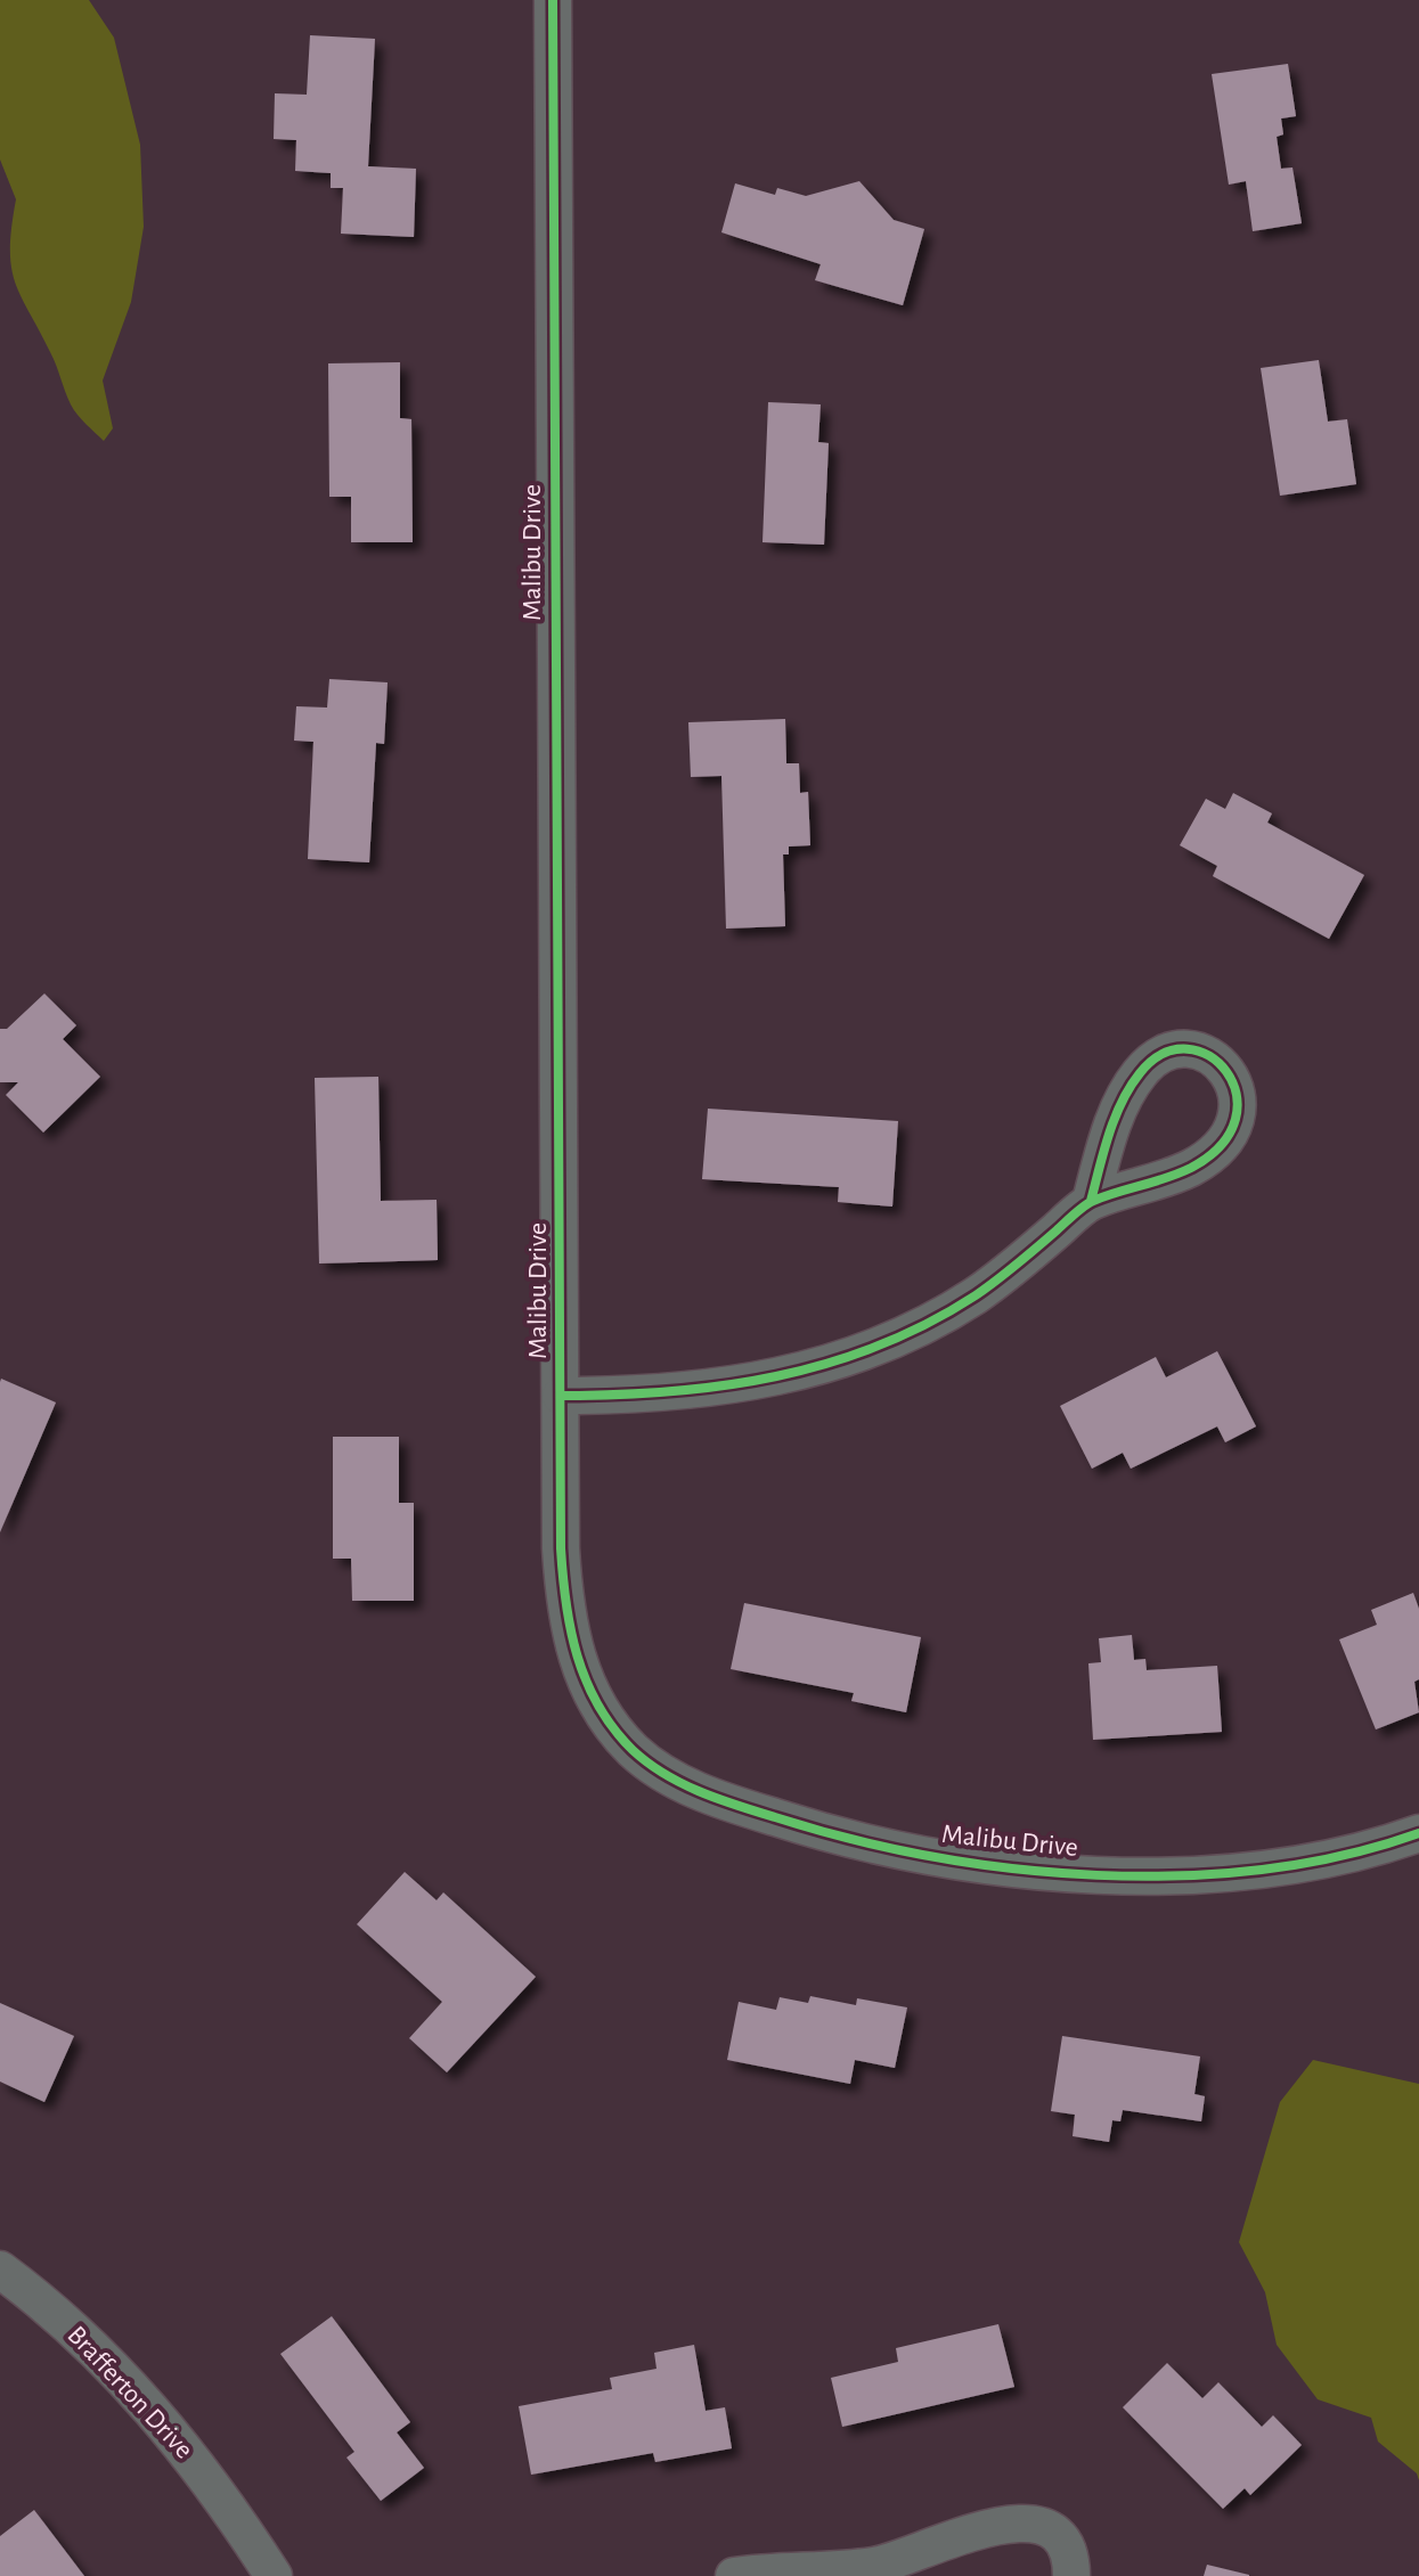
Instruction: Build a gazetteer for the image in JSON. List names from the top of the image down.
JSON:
{
  "streets": {
    "street": ["Malibu Drive", "Brafferton Drive"]
  }
}
